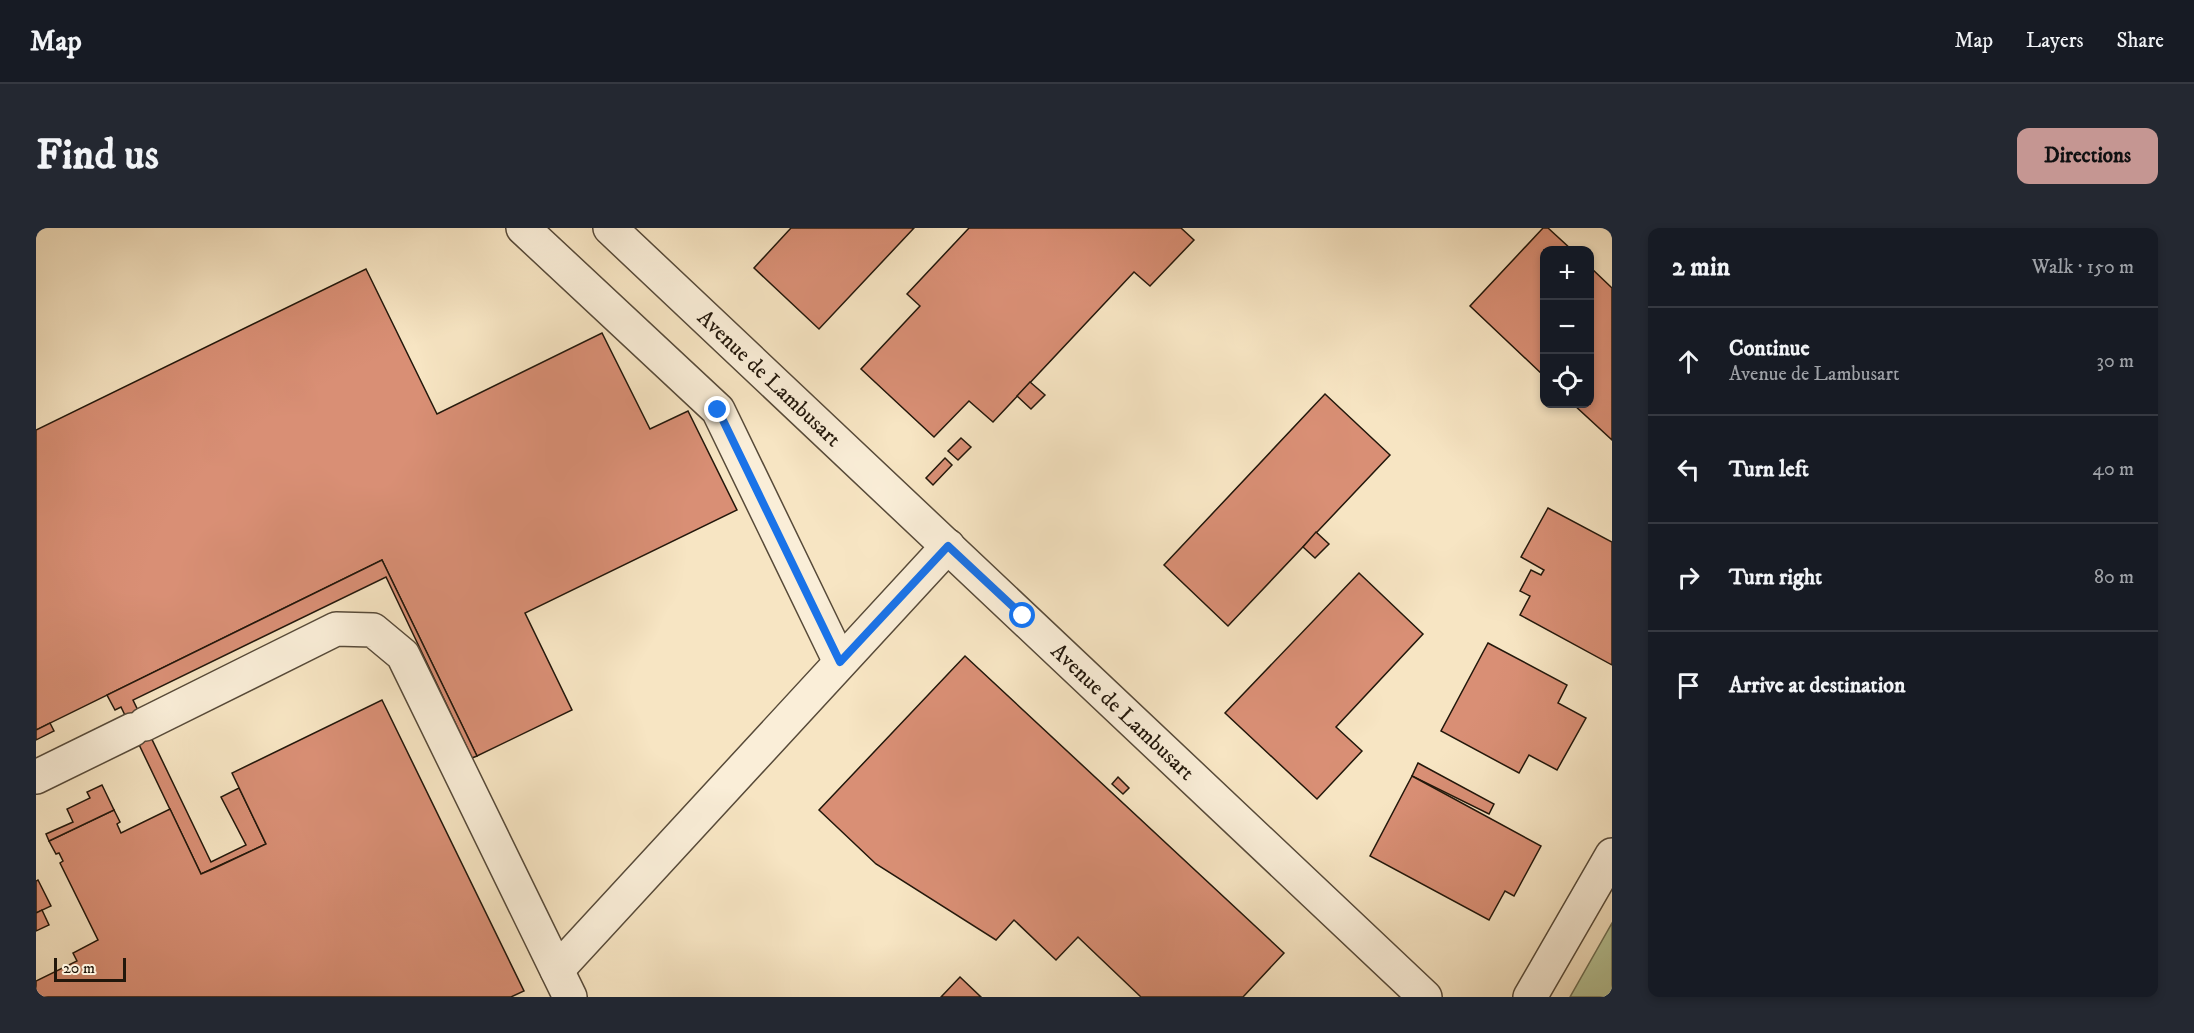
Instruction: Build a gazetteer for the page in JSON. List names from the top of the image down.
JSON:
{
  "streets": {
    "street": ["Avenue de Lambusart"]
  },
  "scale_bar": "20 m",
  "page": {
    "header": "Map",
    "nav": ["Map", "Layers", "Share"],
    "buttons": "Directions",
    "title": "Find us",
    "heading": ["2 min", "Walk · 150 m"],
    "map_buttons": ["+", "−"],
    "list": [
      ["Continue", "Avenue de Lambusart", "30 m"],
      ["Turn left", "40 m"],
      ["Turn right", "80 m"],
      "Arrive at destination"
    ],
    "scale": "20 m"
  }
}
